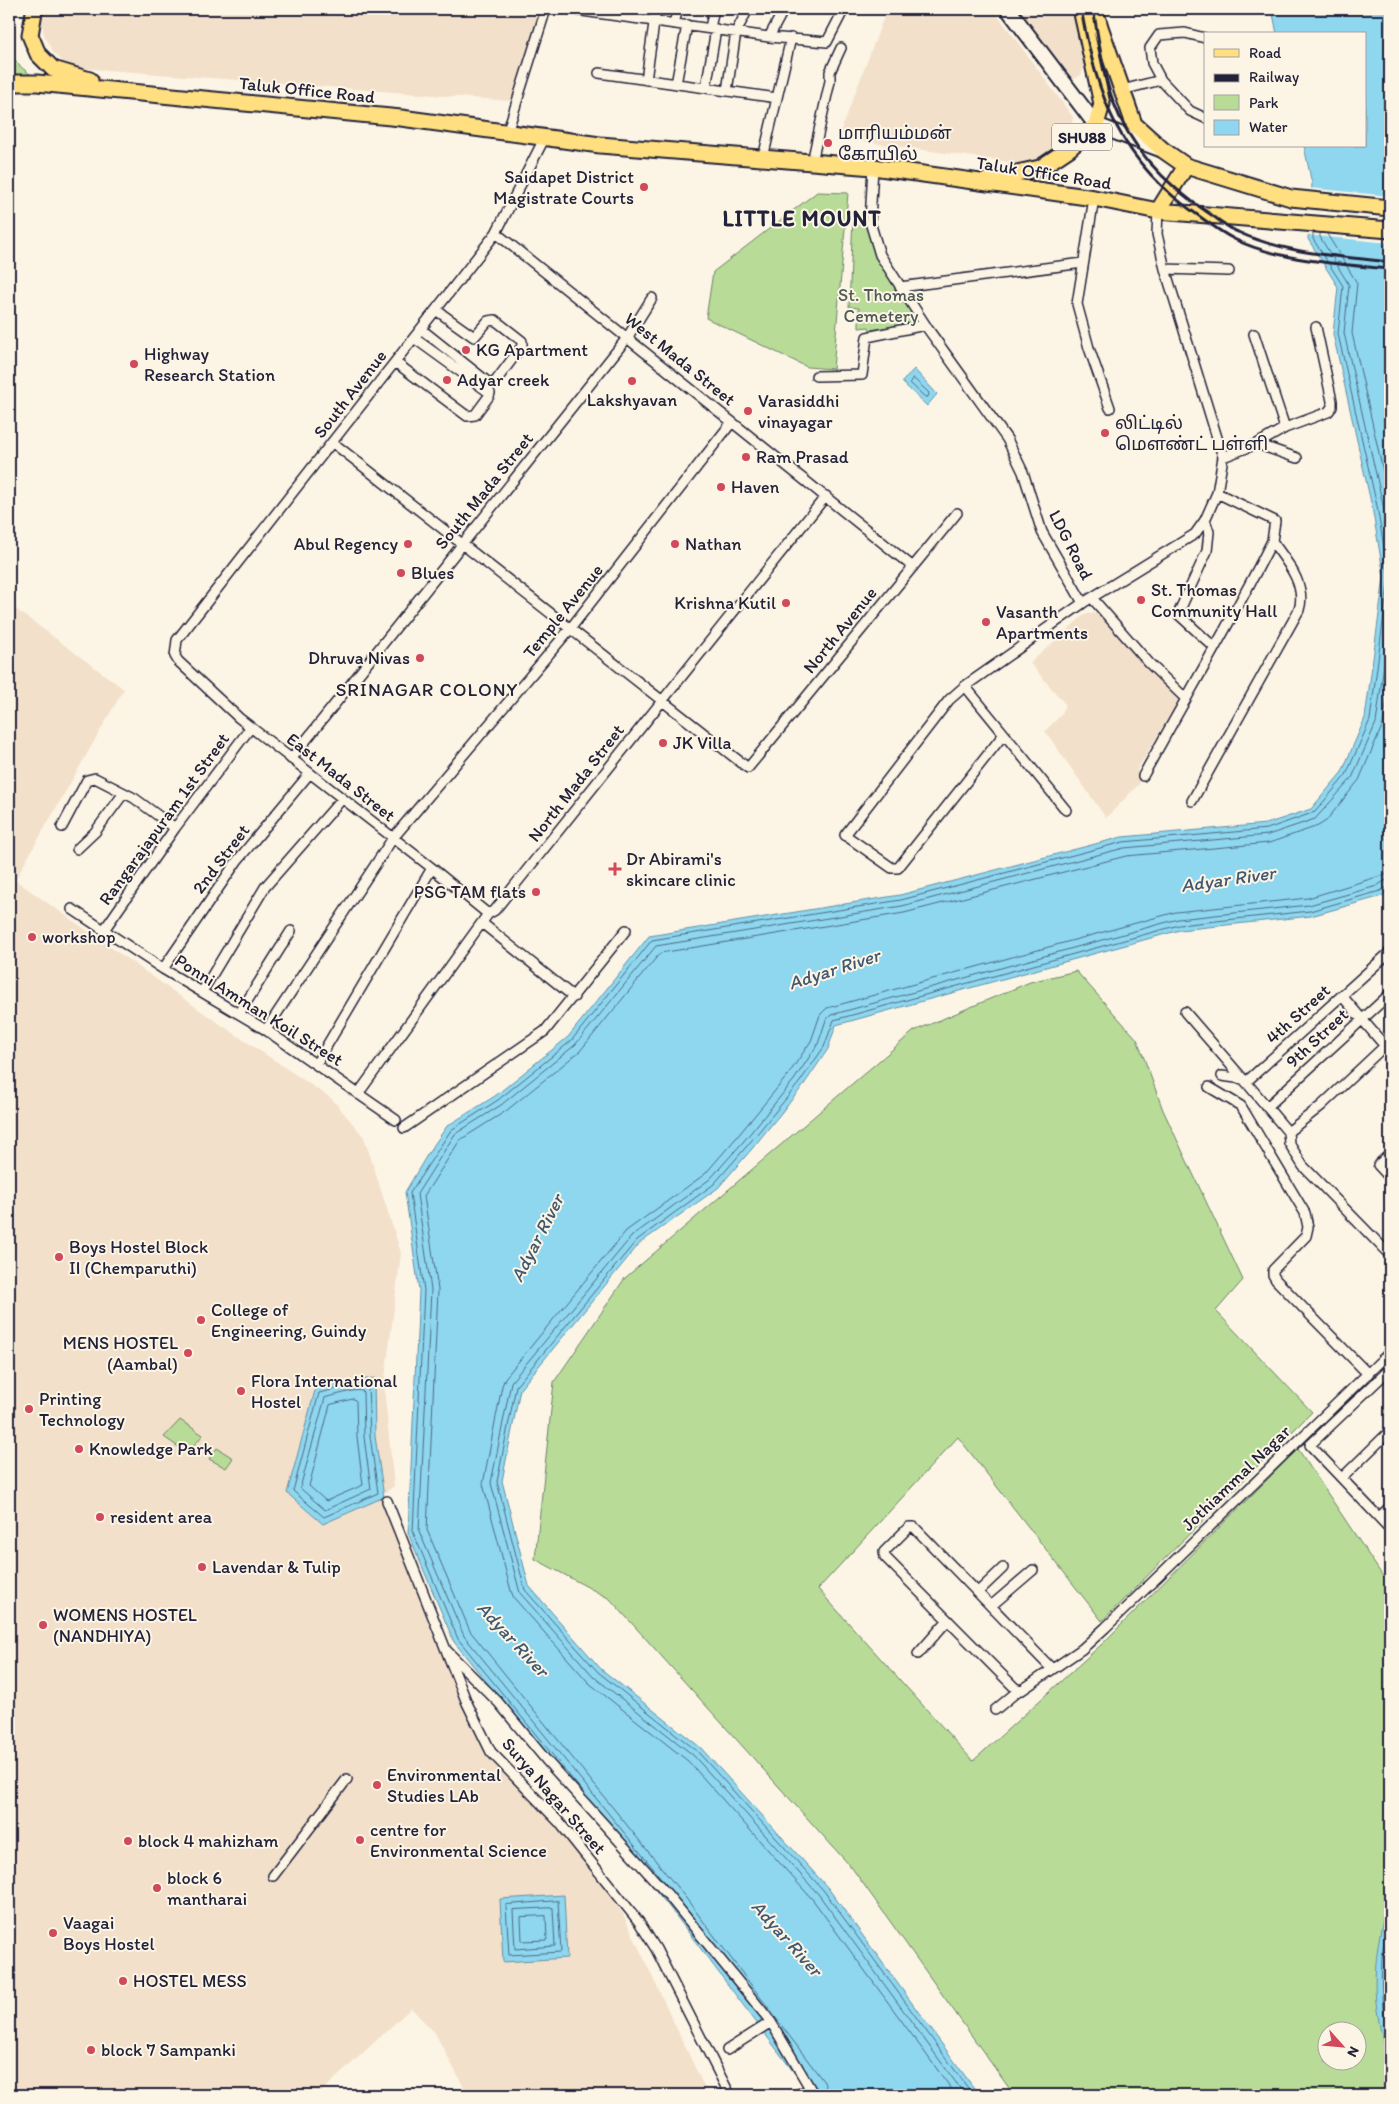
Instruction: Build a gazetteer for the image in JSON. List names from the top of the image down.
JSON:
{
  "streets": {
    "main road": ["Taluk Office Road", "SHU88"],
    "street": [
      "West Mada Street",
      "South Avenue",
      "South Mada Street",
      "LDG Road",
      "Temple Avenue",
      "North Avenue",
      "East Mada Street",
      "North Mada Street",
      "Rangarajapuram 1st Street",
      "2nd Street",
      "Ponni Amman Koil Street",
      "4th Street",
      "9th Street",
      "Jothiammal Nagar",
      "Surya Nagar Street"
    ]
  },
  "crossings": [
    ["Taluk Office Road", "SHU88"],
    ["Taluk Office Road", "South Avenue"],
    ["Taluk Office Road", "LDG Road"],
    ["West Mada Street", "South Avenue"],
    ["West Mada Street", "South Mada Street"],
    ["West Mada Street", "Temple Avenue"],
    ["West Mada Street", "North Avenue"],
    ["West Mada Street", "North Mada Street"],
    ["South Avenue", "East Mada Street"],
    ["South Mada Street", "East Mada Street"],
    ["Temple Avenue", "East Mada Street"],
    ["Temple Avenue", "Ponni Amman Koil Street"],
    ["North Avenue", "North Mada Street"],
    ["East Mada Street", "North Mada Street"],
    ["East Mada Street", "Rangarajapuram 1st Street"],
    ["East Mada Street", "2nd Street"],
    ["North Mada Street", "Ponni Amman Koil Street"],
    ["Rangarajapuram 1st Street", "Ponni Amman Koil Street"],
    ["2nd Street", "Ponni Amman Koil Street"]
  ],
  "districts": ["LITTLE MOUNT", "SRINAGAR COLONY"],
  "water": ["Adyar River"],
  "parks": ["St. Thomas Cemetery"],
  "places": {
    "other": [
      "மாரியம்மன் கோயில்",
      "Saidapet District Magistrate Courts",
      "KG Apartment",
      "Highway Research Station",
      "Adyar creek",
      "Lakshyavan",
      "Varasiddhi vinayagar",
      "லிட்டில் மௌண்ட் பள்ளி",
      "Ram Prasad",
      "Haven",
      "Abul Regency",
      "Nathan",
      "Blues",
      "St. Thomas Community Hall",
      "Krishna Kutil",
      "Vasanth Apartments",
      "Dhruva Nivas",
      "JK Villa",
      "PSG TAM flats",
      "workshop",
      "Boys Hostel Block II (Chemparuthi)",
      "College of Engineering, Guindy",
      "MENS HOSTEL (Aambal)",
      "Flora International Hostel",
      "Printing Technology",
      "Knowledge Park",
      "resident area",
      "Lavendar & Tulip",
      "WOMENS HOSTEL (NANDHIYA)",
      "Environmental Studies LAb",
      "centre for Environmental Science",
      "block 4 mahizham",
      "block 6 mantharai",
      "Vaagai Boys Hostel",
      "HOSTEL MESS",
      "block 7 Sampanki"
    ],
    "health": ["Dr Abirami's skincare clinic"]
  },
  "legend": [
    "Road",
    "Railway",
    "Park",
    "Water"
  ],
  "north": "bottom right"
}
